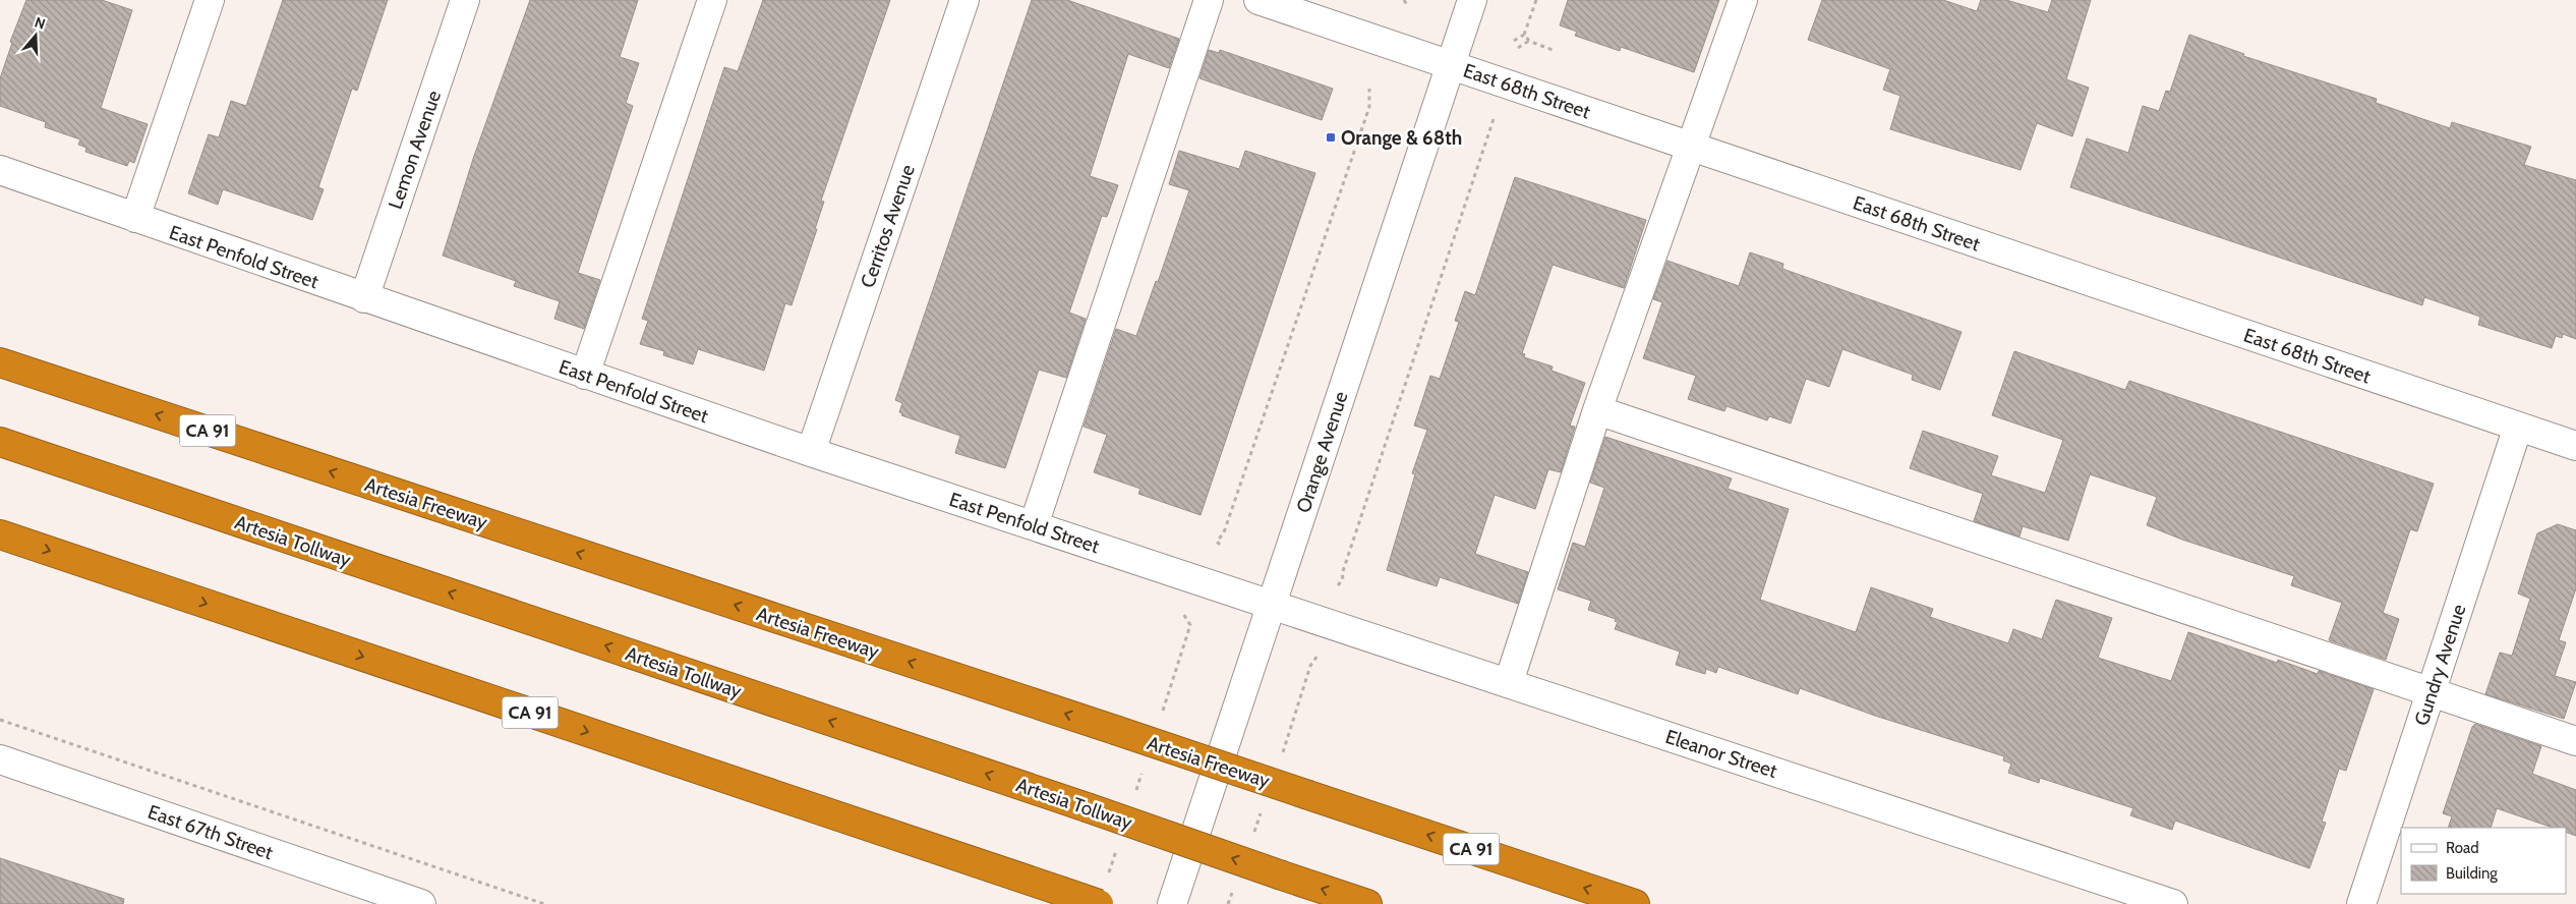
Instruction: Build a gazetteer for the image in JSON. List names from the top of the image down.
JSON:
{
  "streets": {
    "highway": ["CA 91", "Artesia Freeway", "Artesia Tollway"],
    "street": [
      "East 68th Street",
      "Lemon Avenue",
      "Cerritos Avenue",
      "East Penfold Street",
      "Orange Avenue",
      "Gundry Avenue",
      "Eleanor Street",
      "East 67th Street"
    ]
  },
  "crossings": [
    ["East 68th Street", "Orange Avenue"],
    ["East 68th Street", "Gundry Avenue"],
    ["Lemon Avenue", "East Penfold Street"],
    ["Cerritos Avenue", "East Penfold Street"],
    ["East Penfold Street", "Orange Avenue"],
    ["East Penfold Street", "Eleanor Street"],
    ["Orange Avenue", "Eleanor Street"]
  ],
  "places": {
    "transit": ["Orange & 68th"]
  },
  "legend": ["Road", "Building"],
  "north": "top"
}
